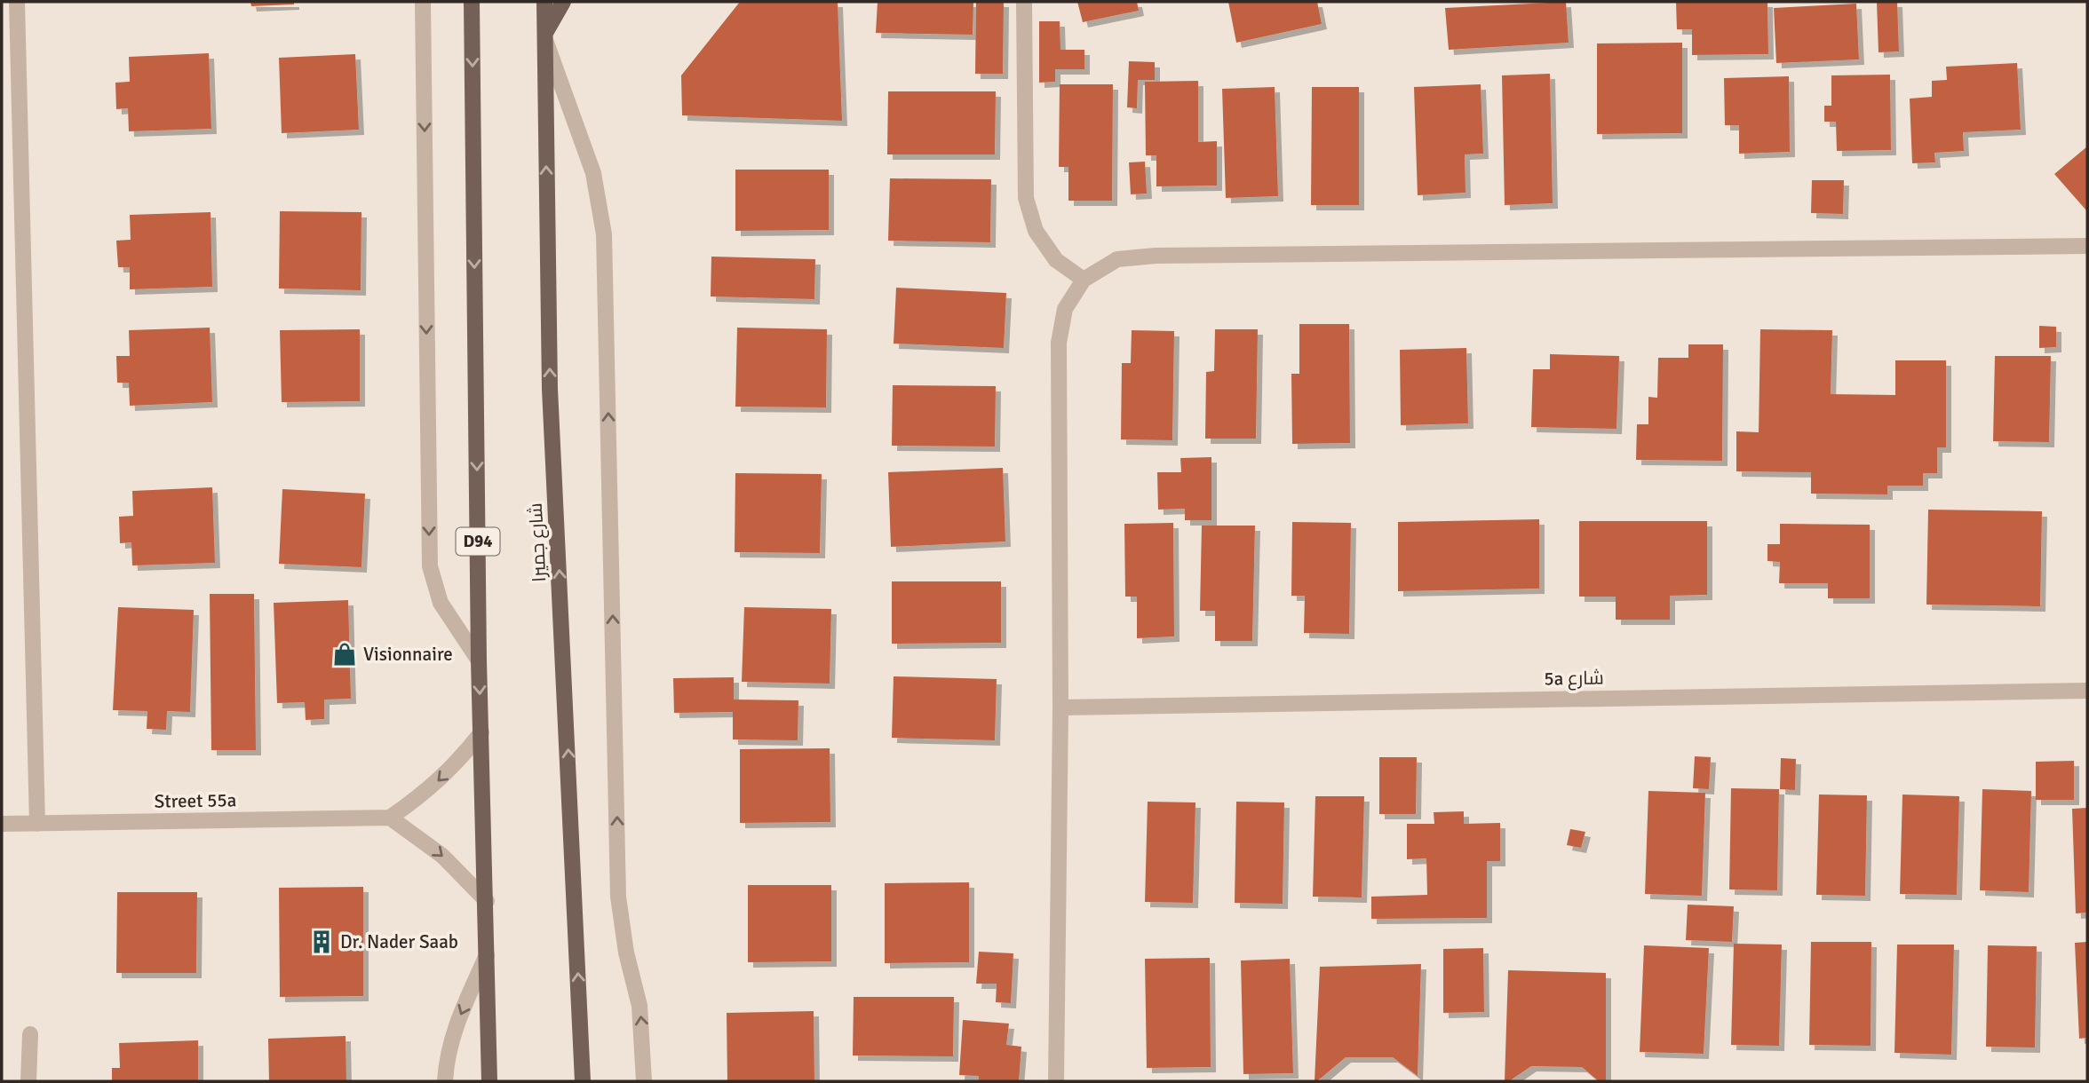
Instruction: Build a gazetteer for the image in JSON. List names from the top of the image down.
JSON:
{
  "streets": {
    "main road": ["D94", "شارع جميرا"],
    "street": ["5a شارع", "Street 55a"]
  },
  "places": {
    "shop": ["Visionnaire"],
    "building": ["Dr. Nader Saab"]
  }
}
